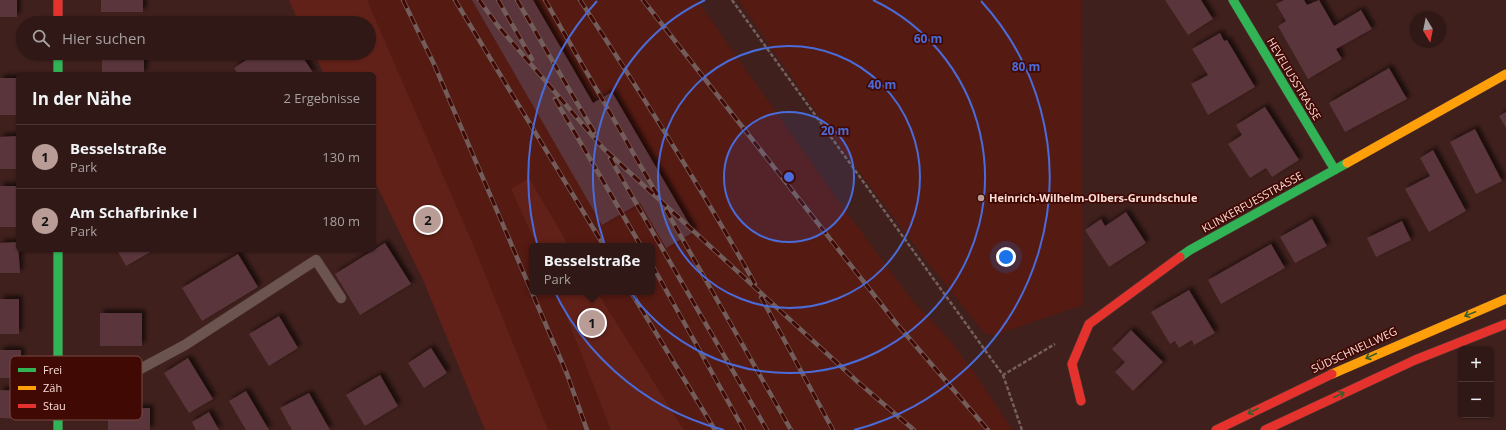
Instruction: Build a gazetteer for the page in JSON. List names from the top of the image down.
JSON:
{
  "streets": {
    "main road": ["HEVELIUSSTRASSE", "KLINKERFUESSTRASSE", "SÜDSCHNELLWEG"]
  },
  "crossings": [
    ["HEVELIUSSTRASSE", "KLINKERFUESSTRASSE"]
  ],
  "places": ["Heinrich-Wilhelm-Olbers-Grundschule"],
  "legend": ["Frei", "Zäh", "Stau"],
  "north": "bottom",
  "page": {
    "search": "Hier suchen",
    "heading": ["In der Nähe", "2 Ergebnisse"],
    "list": [
      {
        "mark": "1",
        "name": "Besselstraße",
        "note": "Park",
        "value": "130 m"
      },
      {
        "mark": "2",
        "name": "Am Schafbrinke I",
        "note": "Park",
        "value": "180 m"
      }
    ],
    "pins": ["2", "1"],
    "popup": ["Besselstraße", "Park"],
    "map_buttons": ["+", "−"]
  },
  "rings": [
    "60 m",
    "80 m",
    "40 m",
    "20 m"
  ]
}
